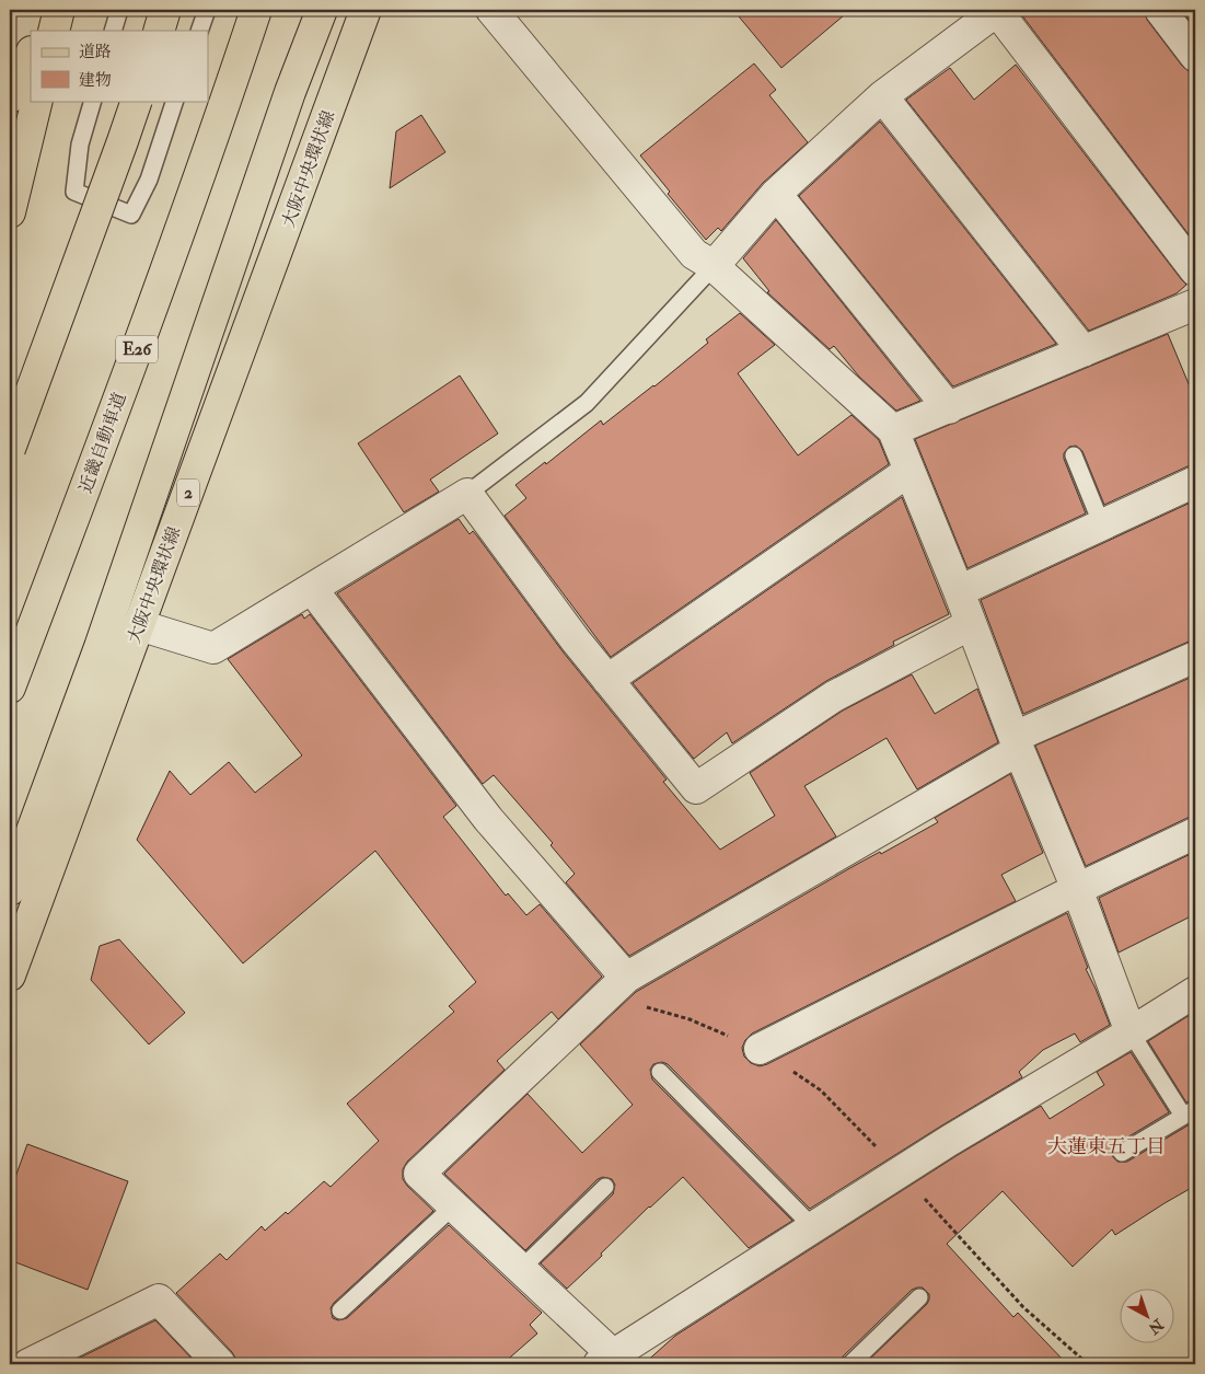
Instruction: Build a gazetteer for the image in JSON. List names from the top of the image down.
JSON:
{
  "streets": {
    "main road": [
      "大阪中央環状線",
      "E26",
      "近畿自動車道",
      "2"
    ]
  },
  "districts": ["大蓮東五丁目"],
  "legend": ["道路", "建物"],
  "north": "bottom right"
}
